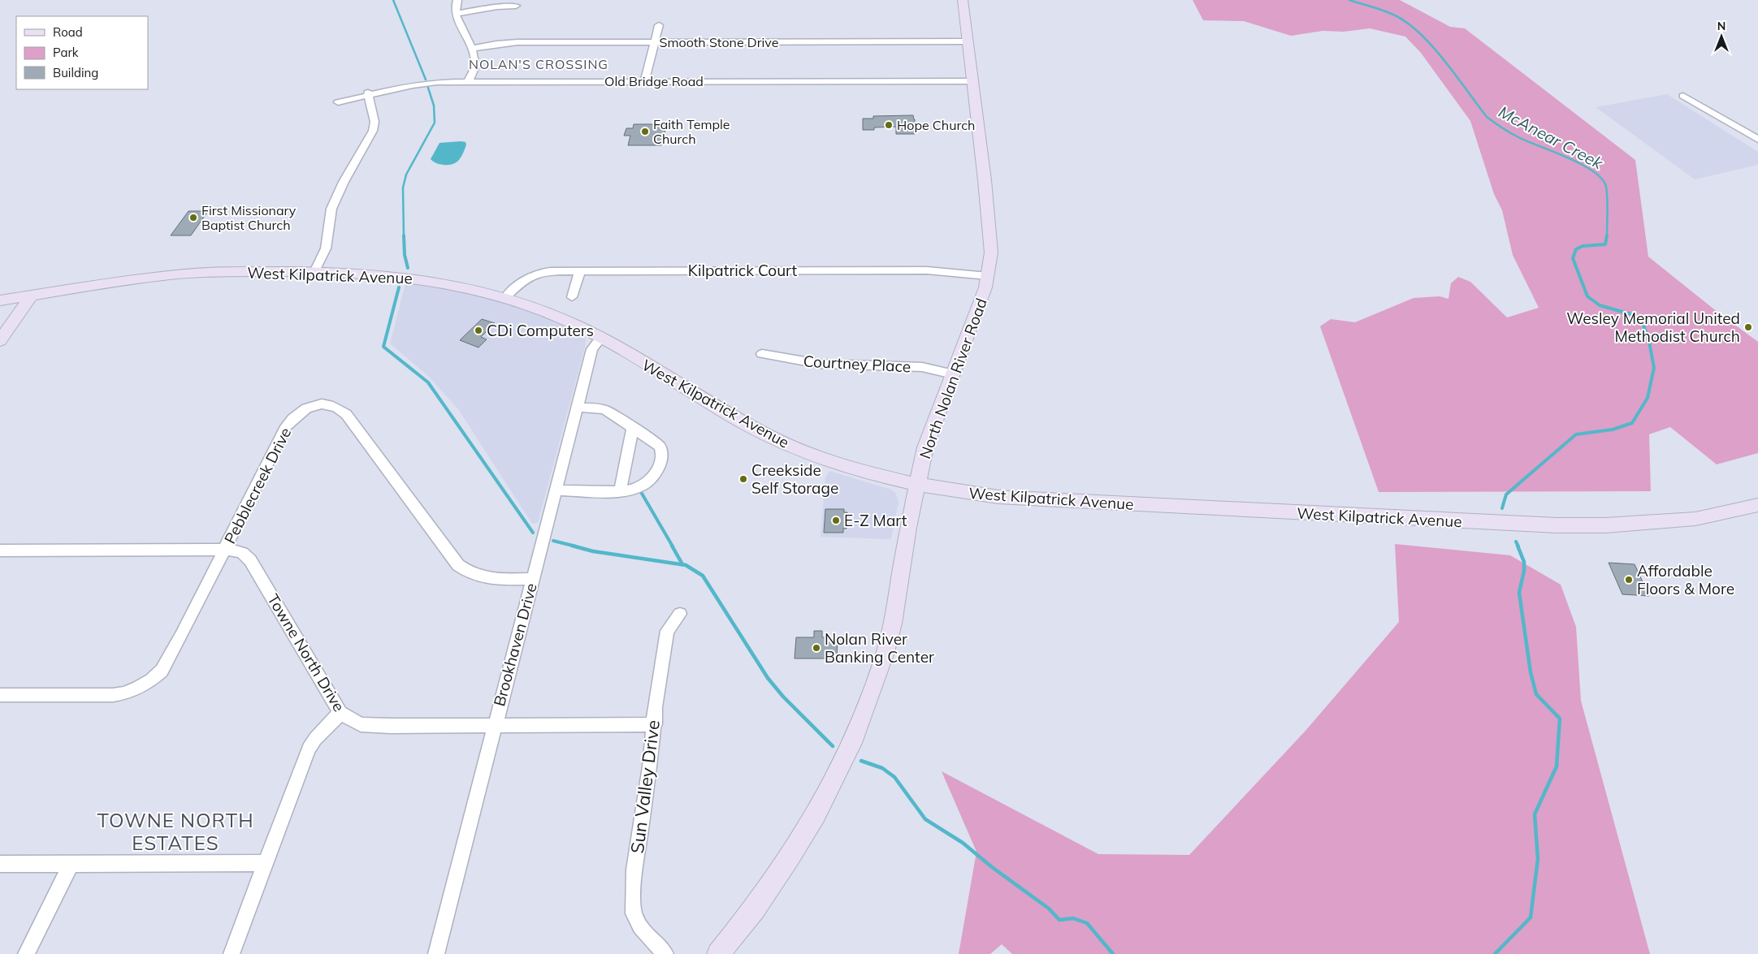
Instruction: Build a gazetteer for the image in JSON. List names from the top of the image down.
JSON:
{
  "streets": {
    "main road": ["West Kilpatrick Avenue", "North Nolan River Road"],
    "street": [
      "Smooth Stone Drive",
      "Old Bridge Road",
      "Kilpatrick Court",
      "Courtney Place",
      "Pebblecreek Drive",
      "Brookhaven Drive",
      "Towne North Drive",
      "Sun Valley Drive"
    ]
  },
  "crossings": [
    ["Smooth Stone Drive", "North Nolan River Road"],
    ["Old Bridge Road", "North Nolan River Road"],
    ["Kilpatrick Court", "West Kilpatrick Avenue"],
    ["Kilpatrick Court", "North Nolan River Road"],
    ["West Kilpatrick Avenue", "North Nolan River Road"],
    ["West Kilpatrick Avenue", "Brookhaven Drive"],
    ["Courtney Place", "North Nolan River Road"],
    ["Pebblecreek Drive", "Brookhaven Drive"],
    ["Pebblecreek Drive", "Towne North Drive"],
    ["Brookhaven Drive", "Towne North Drive"],
    ["Towne North Drive", "Sun Valley Drive"]
  ],
  "districts": ["NOLAN'S CROSSING", "TOWNE NORTH ESTATES"],
  "water": ["McAnear Creek"],
  "places": [
    "Hope Church",
    "Faith Temple Church",
    "First Missionary Baptist Church",
    "Wesley Memorial United Methodist Church",
    "CDi Computers",
    "Creekside Self Storage",
    "E-Z Mart",
    "Affordable Floors & More",
    "Nolan River Banking Center"
  ],
  "legend": ["Road", "Park", "Building"],
  "north": "top"
}
